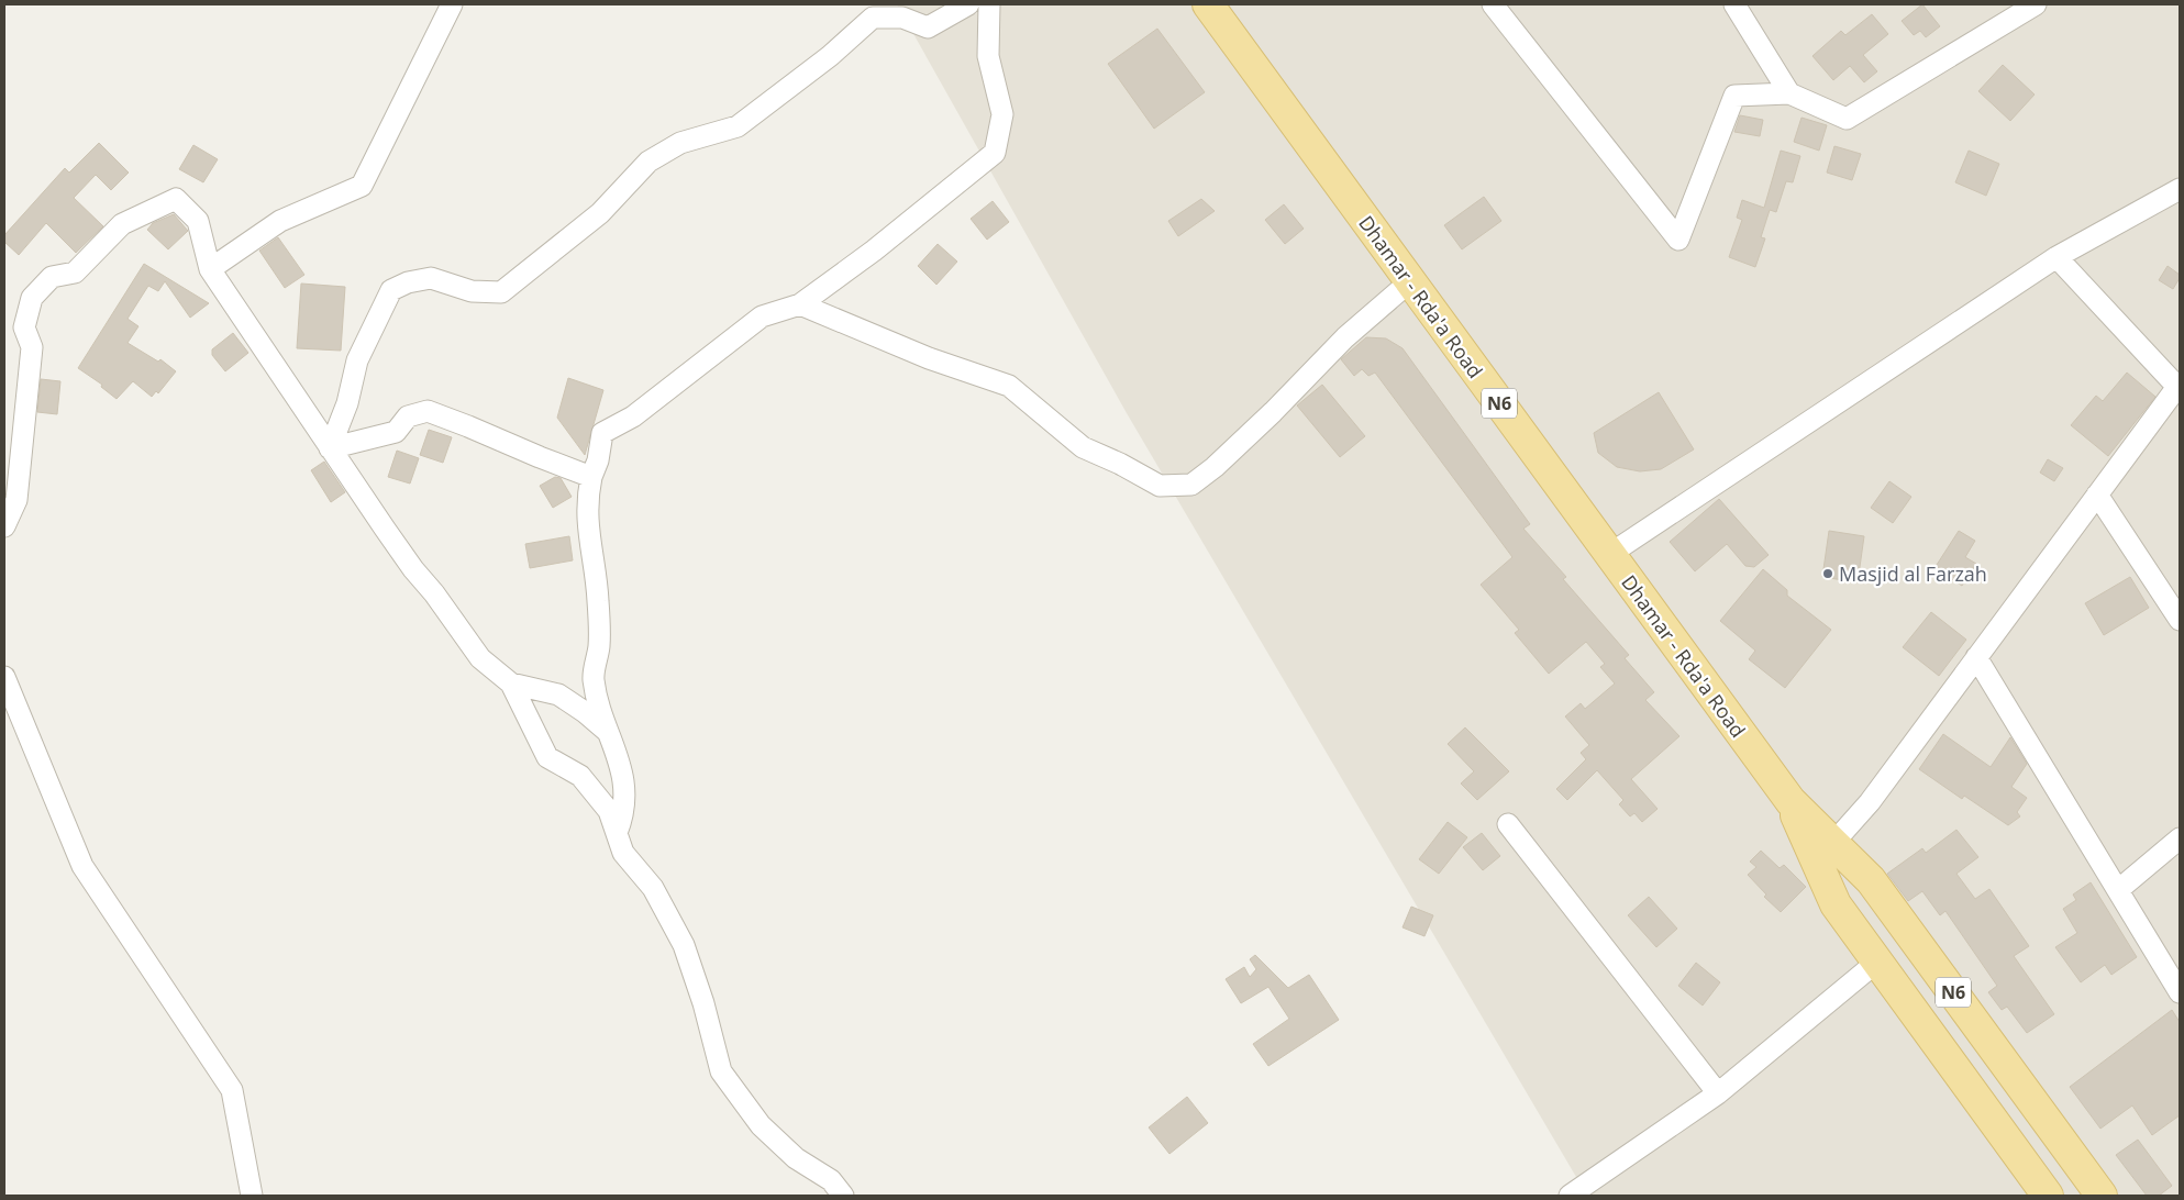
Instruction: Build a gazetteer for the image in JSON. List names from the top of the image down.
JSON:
{
  "streets": {
    "main road": ["Dhamar - Rda'a Road", "N6"]
  },
  "crossings": [
    ["Dhamar - Rda'a Road", "N6"]
  ],
  "places": ["Masjid al Farzah"]
}
